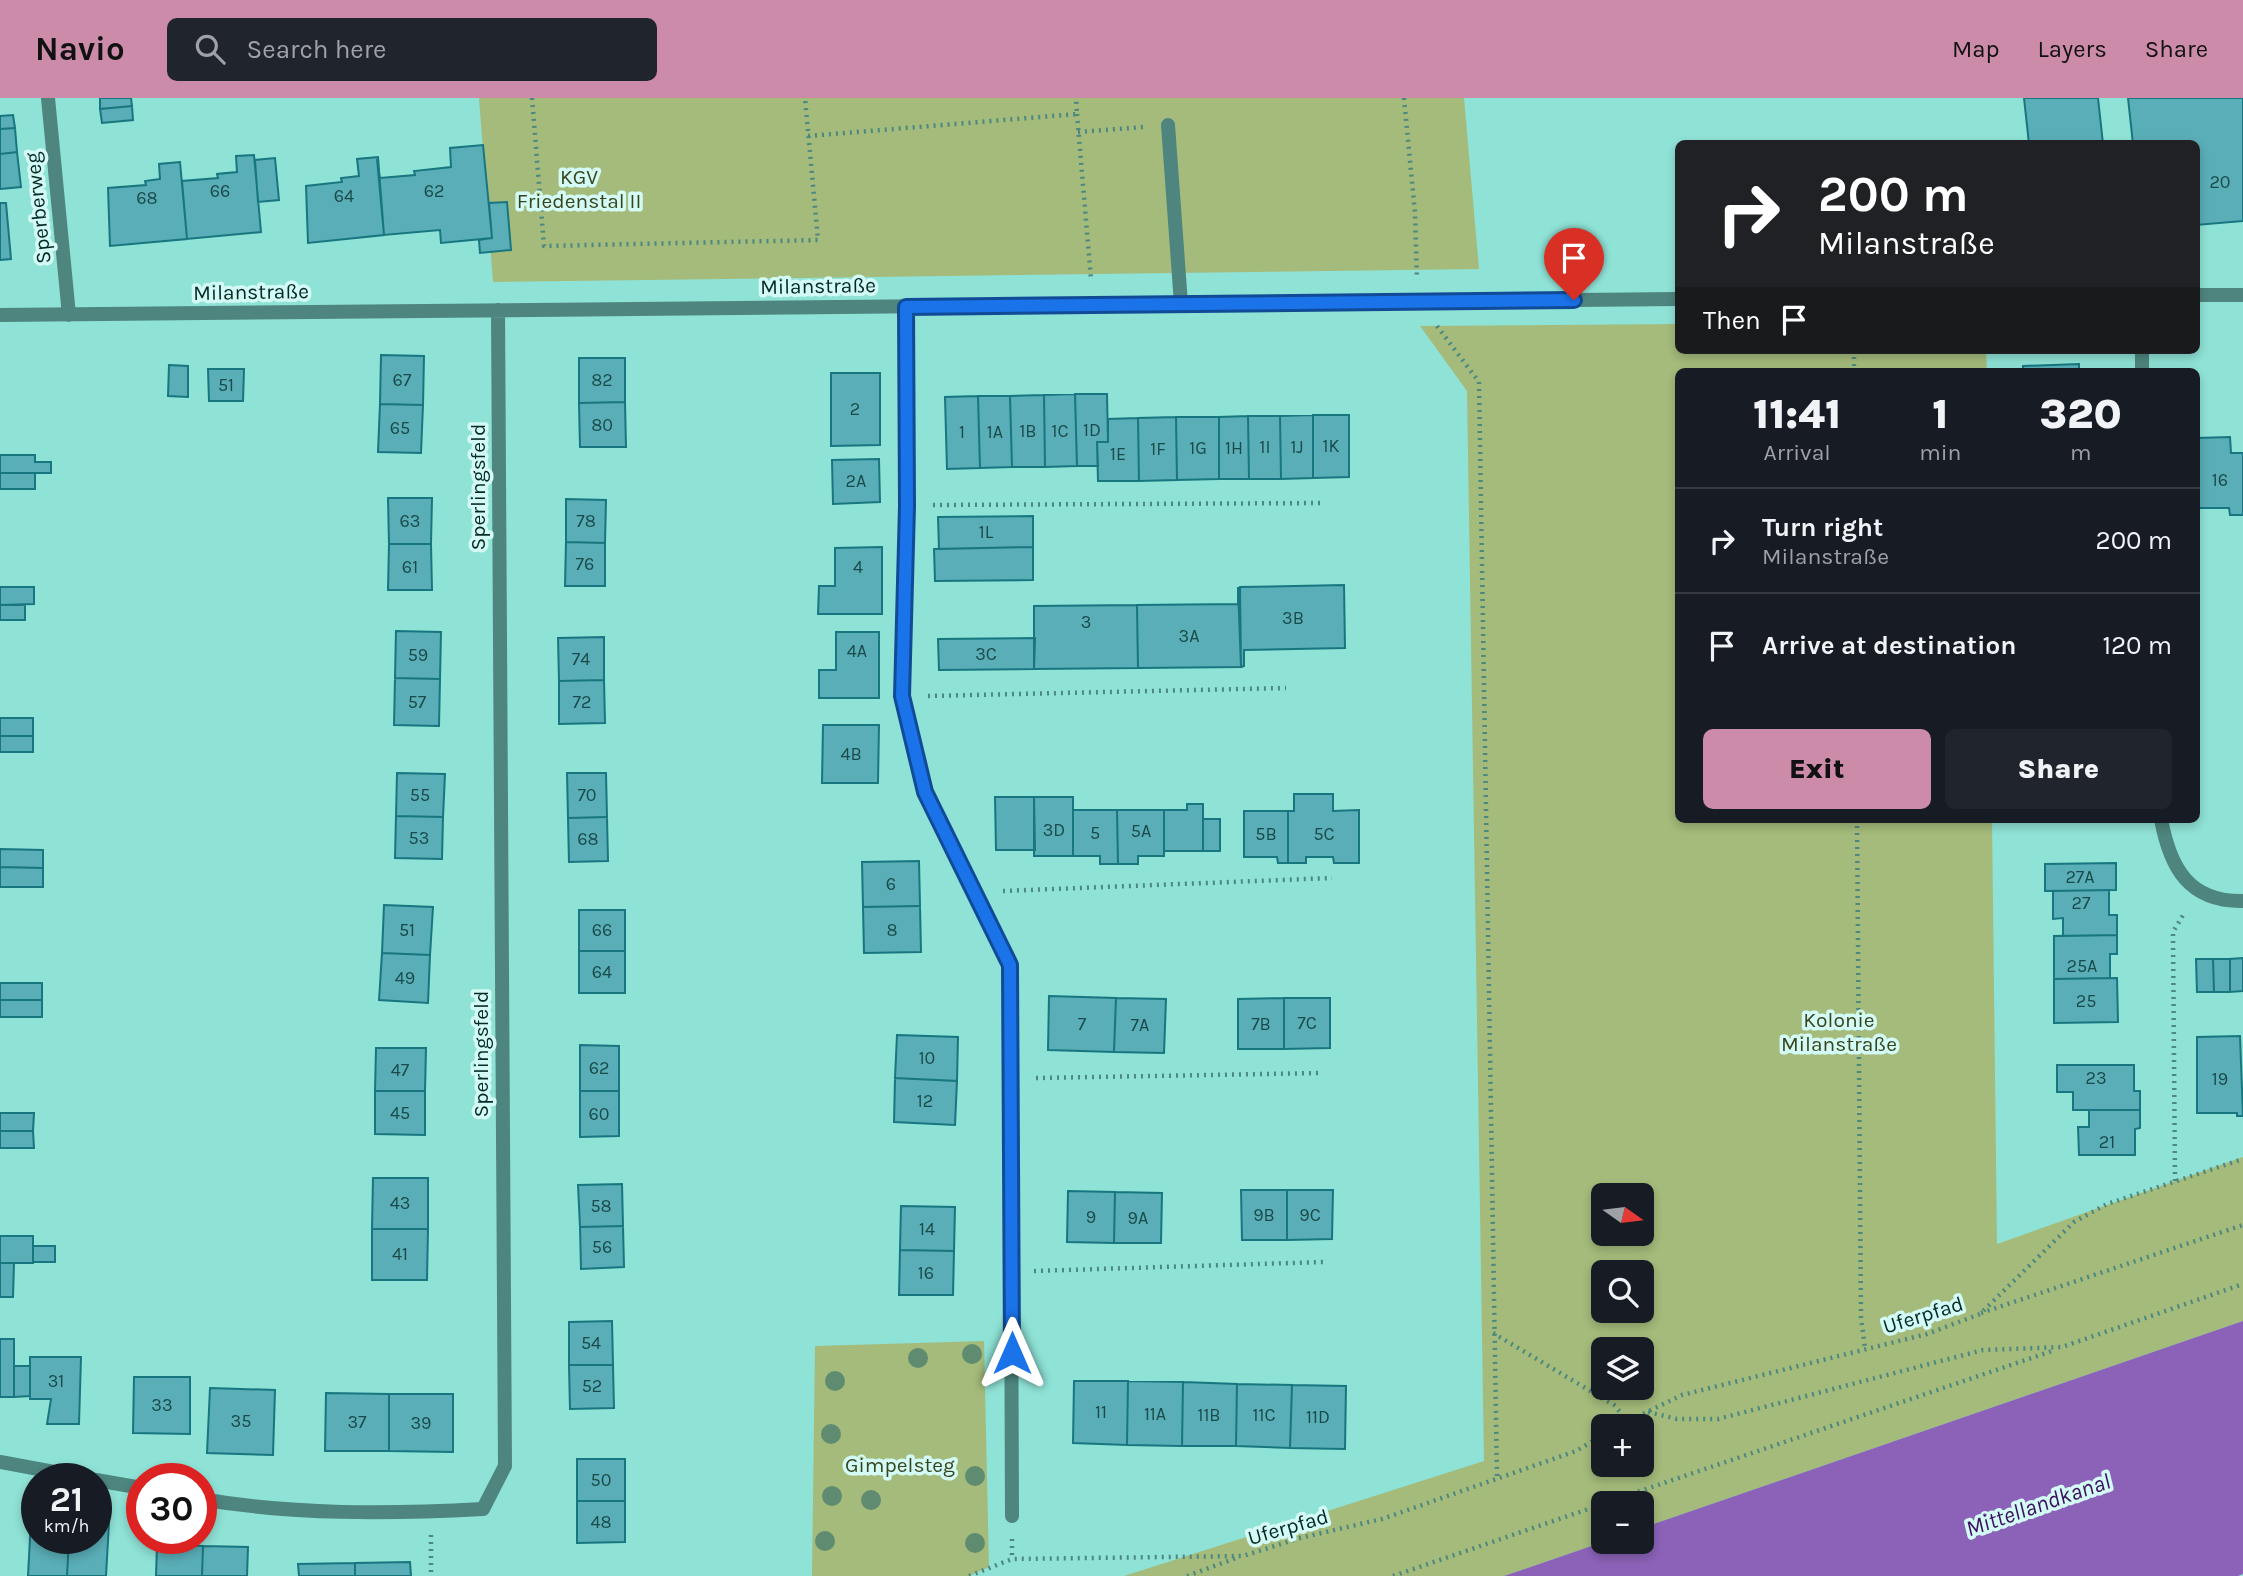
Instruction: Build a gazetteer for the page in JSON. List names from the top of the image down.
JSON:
{
  "streets": {
    "street": ["Sperberweg", "Milanstraße", "Sperlingsfeld"],
    "path": ["Uferpfad"]
  },
  "crossings": [
    ["Sperberweg", "Milanstraße"],
    ["Milanstraße", "Sperlingsfeld"]
  ],
  "water": ["Mittellandkanal"],
  "parks": ["KGV Friedenstal II", "Kolonie Milanstraße", "Gimpelsteg"],
  "house_numbers": [
    "20",
    "66",
    "62",
    "64",
    "68",
    "67",
    "82",
    "51",
    "2",
    "80",
    "65",
    "1D",
    "1B",
    "1C",
    "1",
    "1A",
    "1K",
    "1I",
    "1J",
    "1G",
    "1H",
    "1F",
    "1E",
    "16",
    "2A",
    "63",
    "78",
    "1L",
    "76",
    "61",
    "4",
    "3B",
    "3",
    "3A",
    "4A",
    "3C",
    "59",
    "74",
    "57",
    "72",
    "4B",
    "55",
    "70",
    "3D",
    "5A",
    "5",
    "5B",
    "5C",
    "53",
    "68",
    "27A",
    "6",
    "27",
    "51",
    "66",
    "8",
    "25A",
    "64",
    "49",
    "25",
    "7C",
    "7",
    "7B",
    "7A",
    "10",
    "62",
    "47",
    "23",
    "19",
    "12",
    "45",
    "60",
    "21",
    "43",
    "58",
    "9B",
    "9C",
    "9",
    "9A",
    "14",
    "56",
    "41",
    "16",
    "54",
    "31",
    "52",
    "33",
    "11",
    "11A",
    "11B",
    "11C",
    "11D",
    "35",
    "37",
    "39",
    "50",
    "48"
  ],
  "north": "right",
  "page": {
    "header": "Navio",
    "search": "Search here",
    "nav": ["Map", "Layers", "Share"],
    "turn": ["200 m", "Milanstraße"],
    "then": "Then",
    "eta": [
      "11:41",
      "Arrival",
      "1",
      "min",
      "320",
      "m"
    ],
    "list": [
      {
        "name": "Turn right",
        "note": "Milanstraße",
        "value": "200 m"
      },
      {
        "name": "Arrive at destination",
        "value": "120 m"
      }
    ],
    "buttons": ["Exit", "Share"],
    "map_buttons": ["+", "−"],
    "speed": "21 km/h",
    "limit": "30"
  }
}
